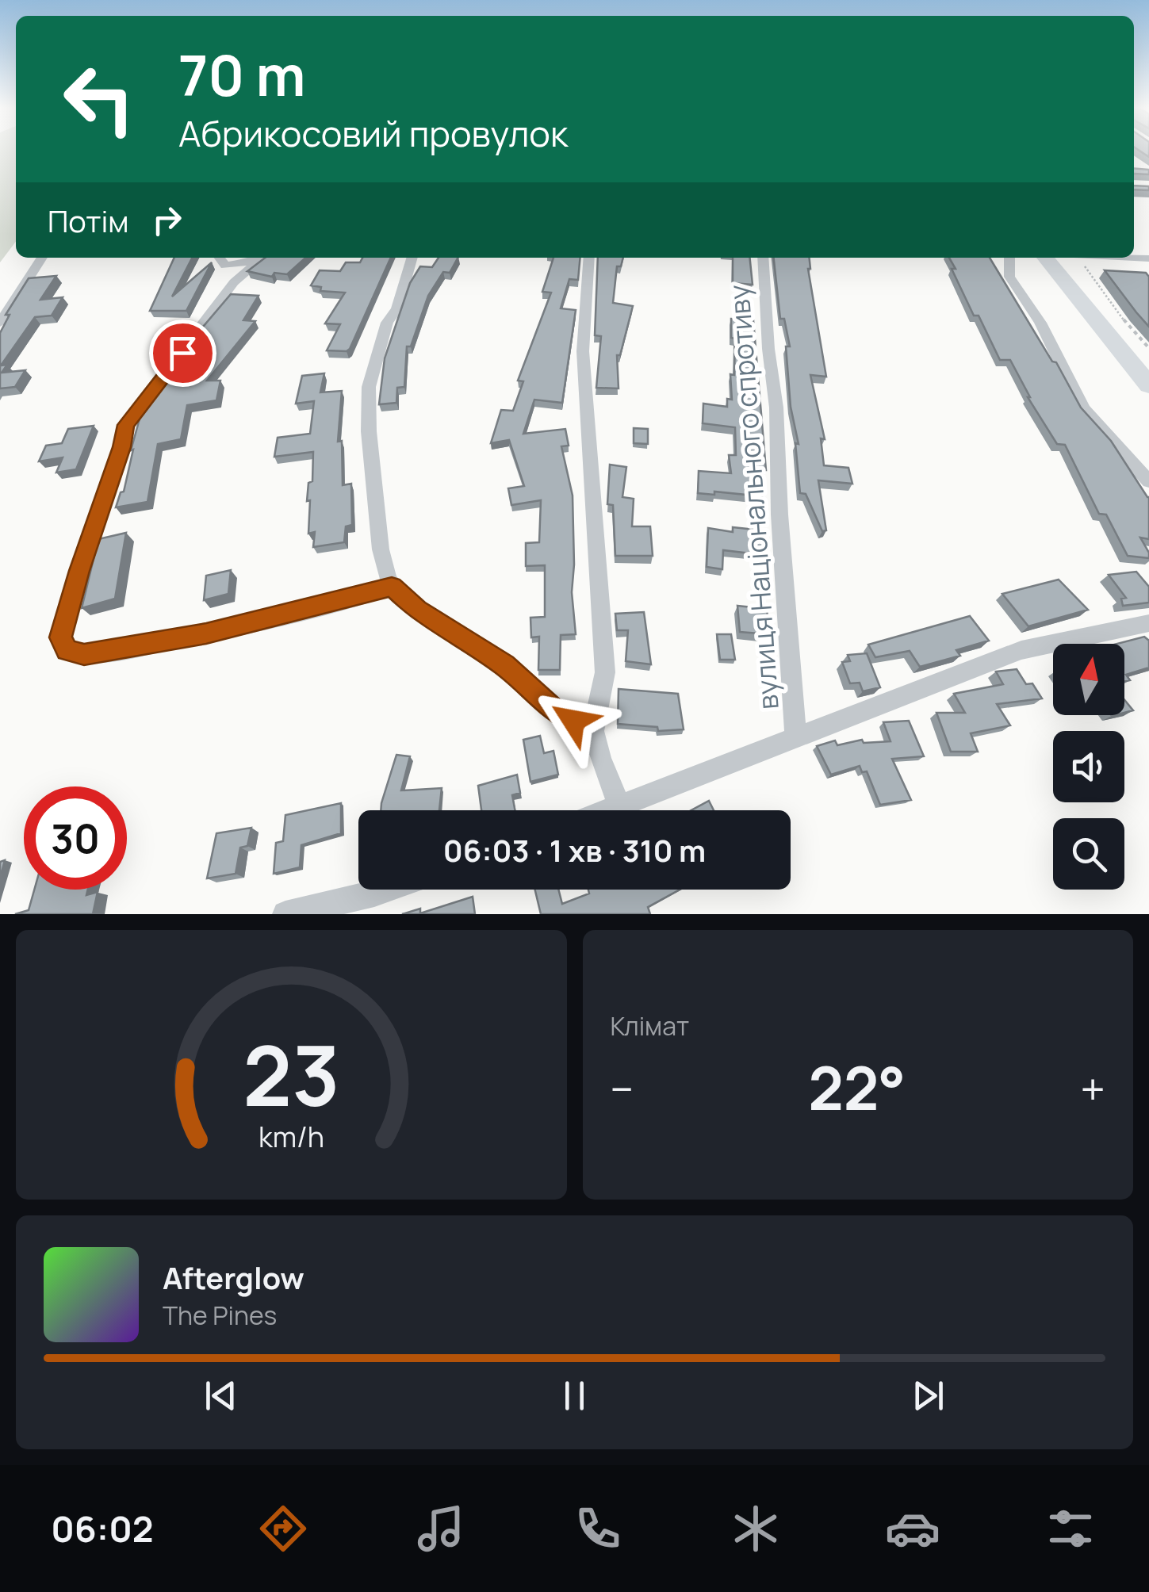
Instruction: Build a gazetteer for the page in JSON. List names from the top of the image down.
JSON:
{
  "streets": {
    "street": ["вулиця Національного спротиву"]
  },
  "north": "top",
  "page": {
    "turn": ["70 m", "Абрикосовий провулок"],
    "then": "Потім",
    "limit": "30",
    "trip": "06:03 · 1 хв · 310 m",
    "tile": "Клімат",
    "heat": ["−", "22°", "+"],
    "song": ["Afterglow", "The Pines"],
    "tabs": "06:02",
    "gauge": ["23", "km/h"]
  }
}
